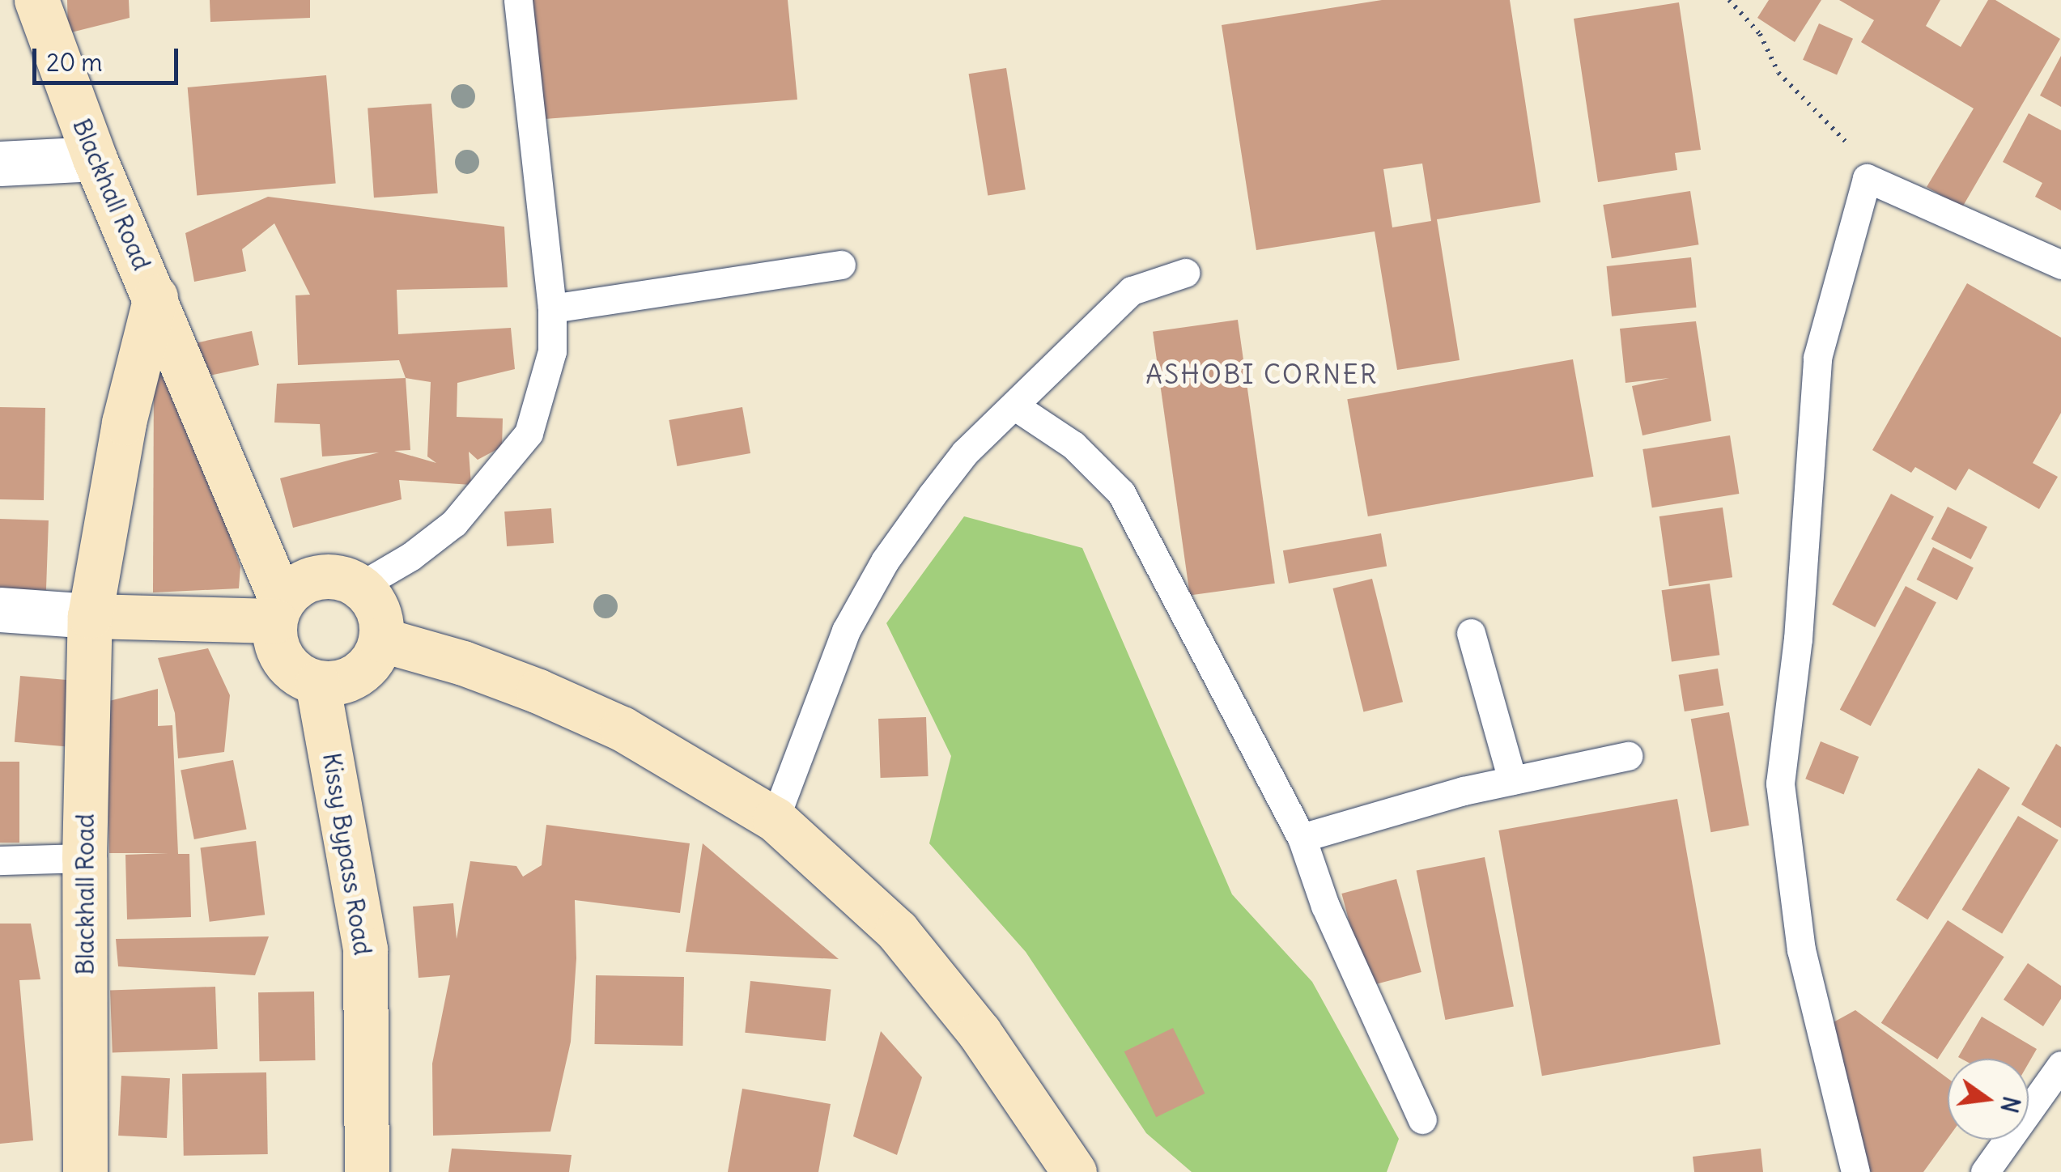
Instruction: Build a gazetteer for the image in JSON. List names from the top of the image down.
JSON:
{
  "streets": {
    "main road": ["Blackhall Road", "Kissy Bypass Road"]
  },
  "crossings": [
    ["Blackhall Road", "Kissy Bypass Road"]
  ],
  "districts": ["ASHOBI CORNER"],
  "scale_bar": "20 m",
  "north": "right"
}
